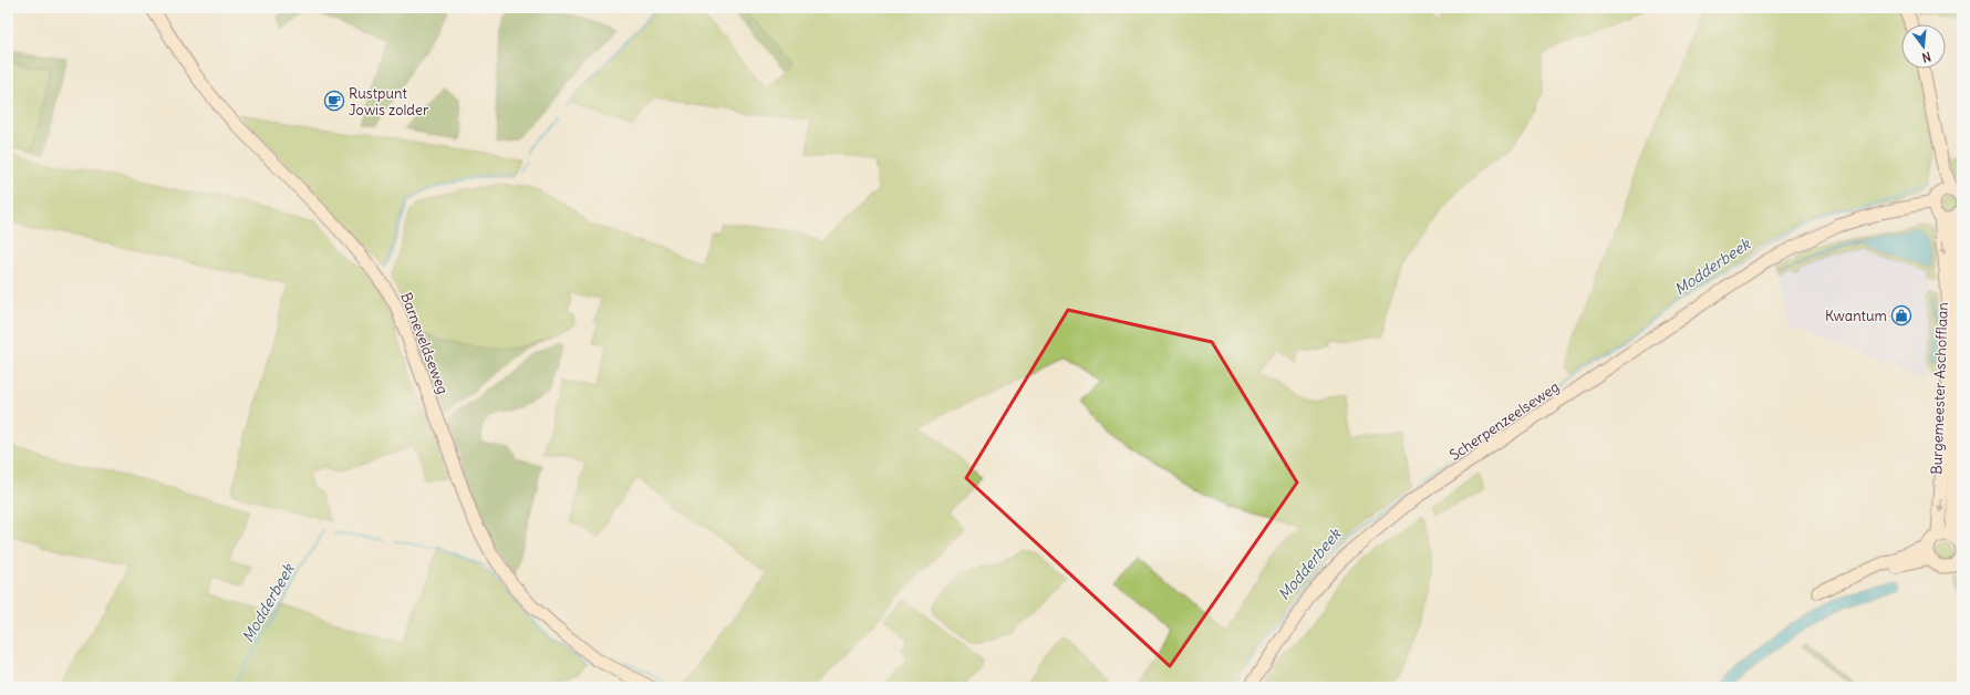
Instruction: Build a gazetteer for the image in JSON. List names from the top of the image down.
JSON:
{
  "streets": {
    "main road": ["Barneveldseweg", "Burgemeester Aschofflaan", "Scherpenzeelseweg"]
  },
  "crossings": [
    ["Burgemeester Aschofflaan", "Scherpenzeelseweg"]
  ],
  "water": ["Modderbeek"],
  "places": {
    "cafe": ["Rustpunt Jowis zolder"],
    "shop": ["Kwantum"]
  },
  "north": "bottom"
}
